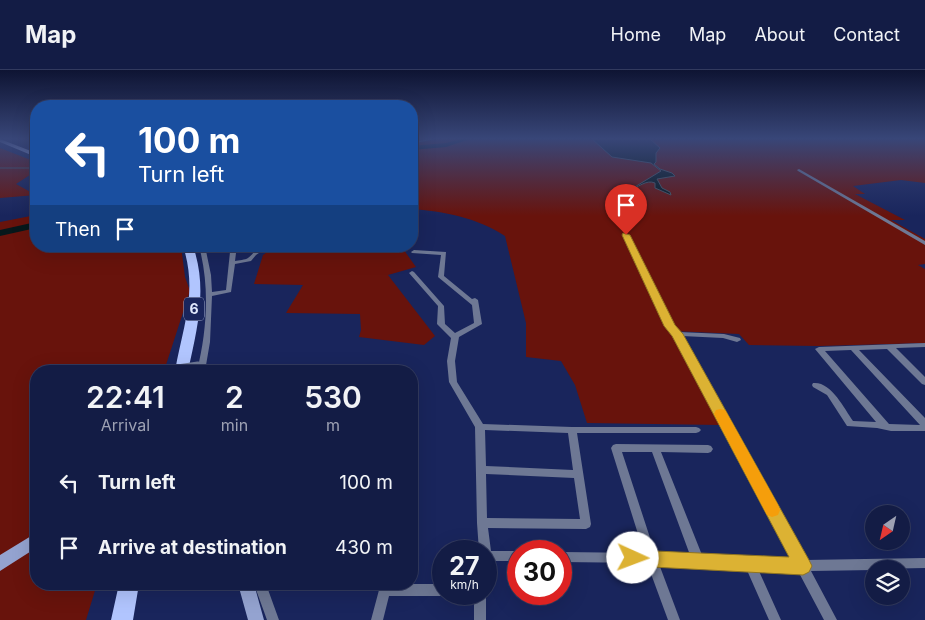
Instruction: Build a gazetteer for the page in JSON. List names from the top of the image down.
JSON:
{
  "streets": {
    "main road": ["6"]
  },
  "north": "bottom left",
  "page": {
    "header": "Map",
    "nav": [
      "Home",
      "Map",
      "About",
      "Contact"
    ],
    "turn": ["100 m", "Turn left"],
    "then": "Then",
    "eta": [
      "22:41",
      "Arrival",
      "2",
      "min",
      "530",
      "m"
    ],
    "list": [
      {
        "name": "Turn left",
        "value": "100 m"
      },
      {
        "name": "Arrive at destination",
        "value": "430 m"
      }
    ],
    "speed": "27 km/h",
    "limit": "30"
  }
}
